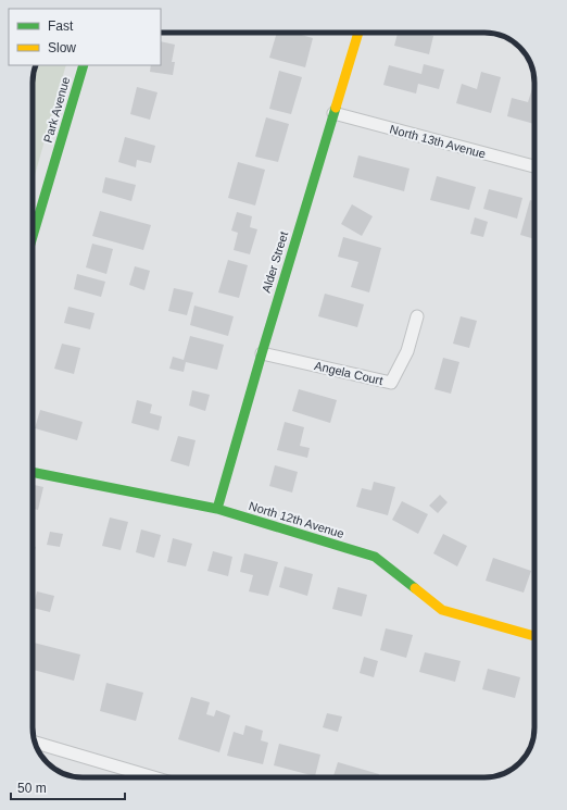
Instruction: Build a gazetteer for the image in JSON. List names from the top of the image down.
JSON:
{
  "streets": {
    "street": [
      "Park Avenue",
      "North 13th Avenue",
      "Alder Street",
      "Angela Court",
      "North 12th Avenue"
    ]
  },
  "crossings": [
    ["North 13th Avenue", "Alder Street"],
    ["Alder Street", "Angela Court"],
    ["Alder Street", "North 12th Avenue"]
  ],
  "legend": ["Fast", "Slow"],
  "scale_bar": "50 m"
}
